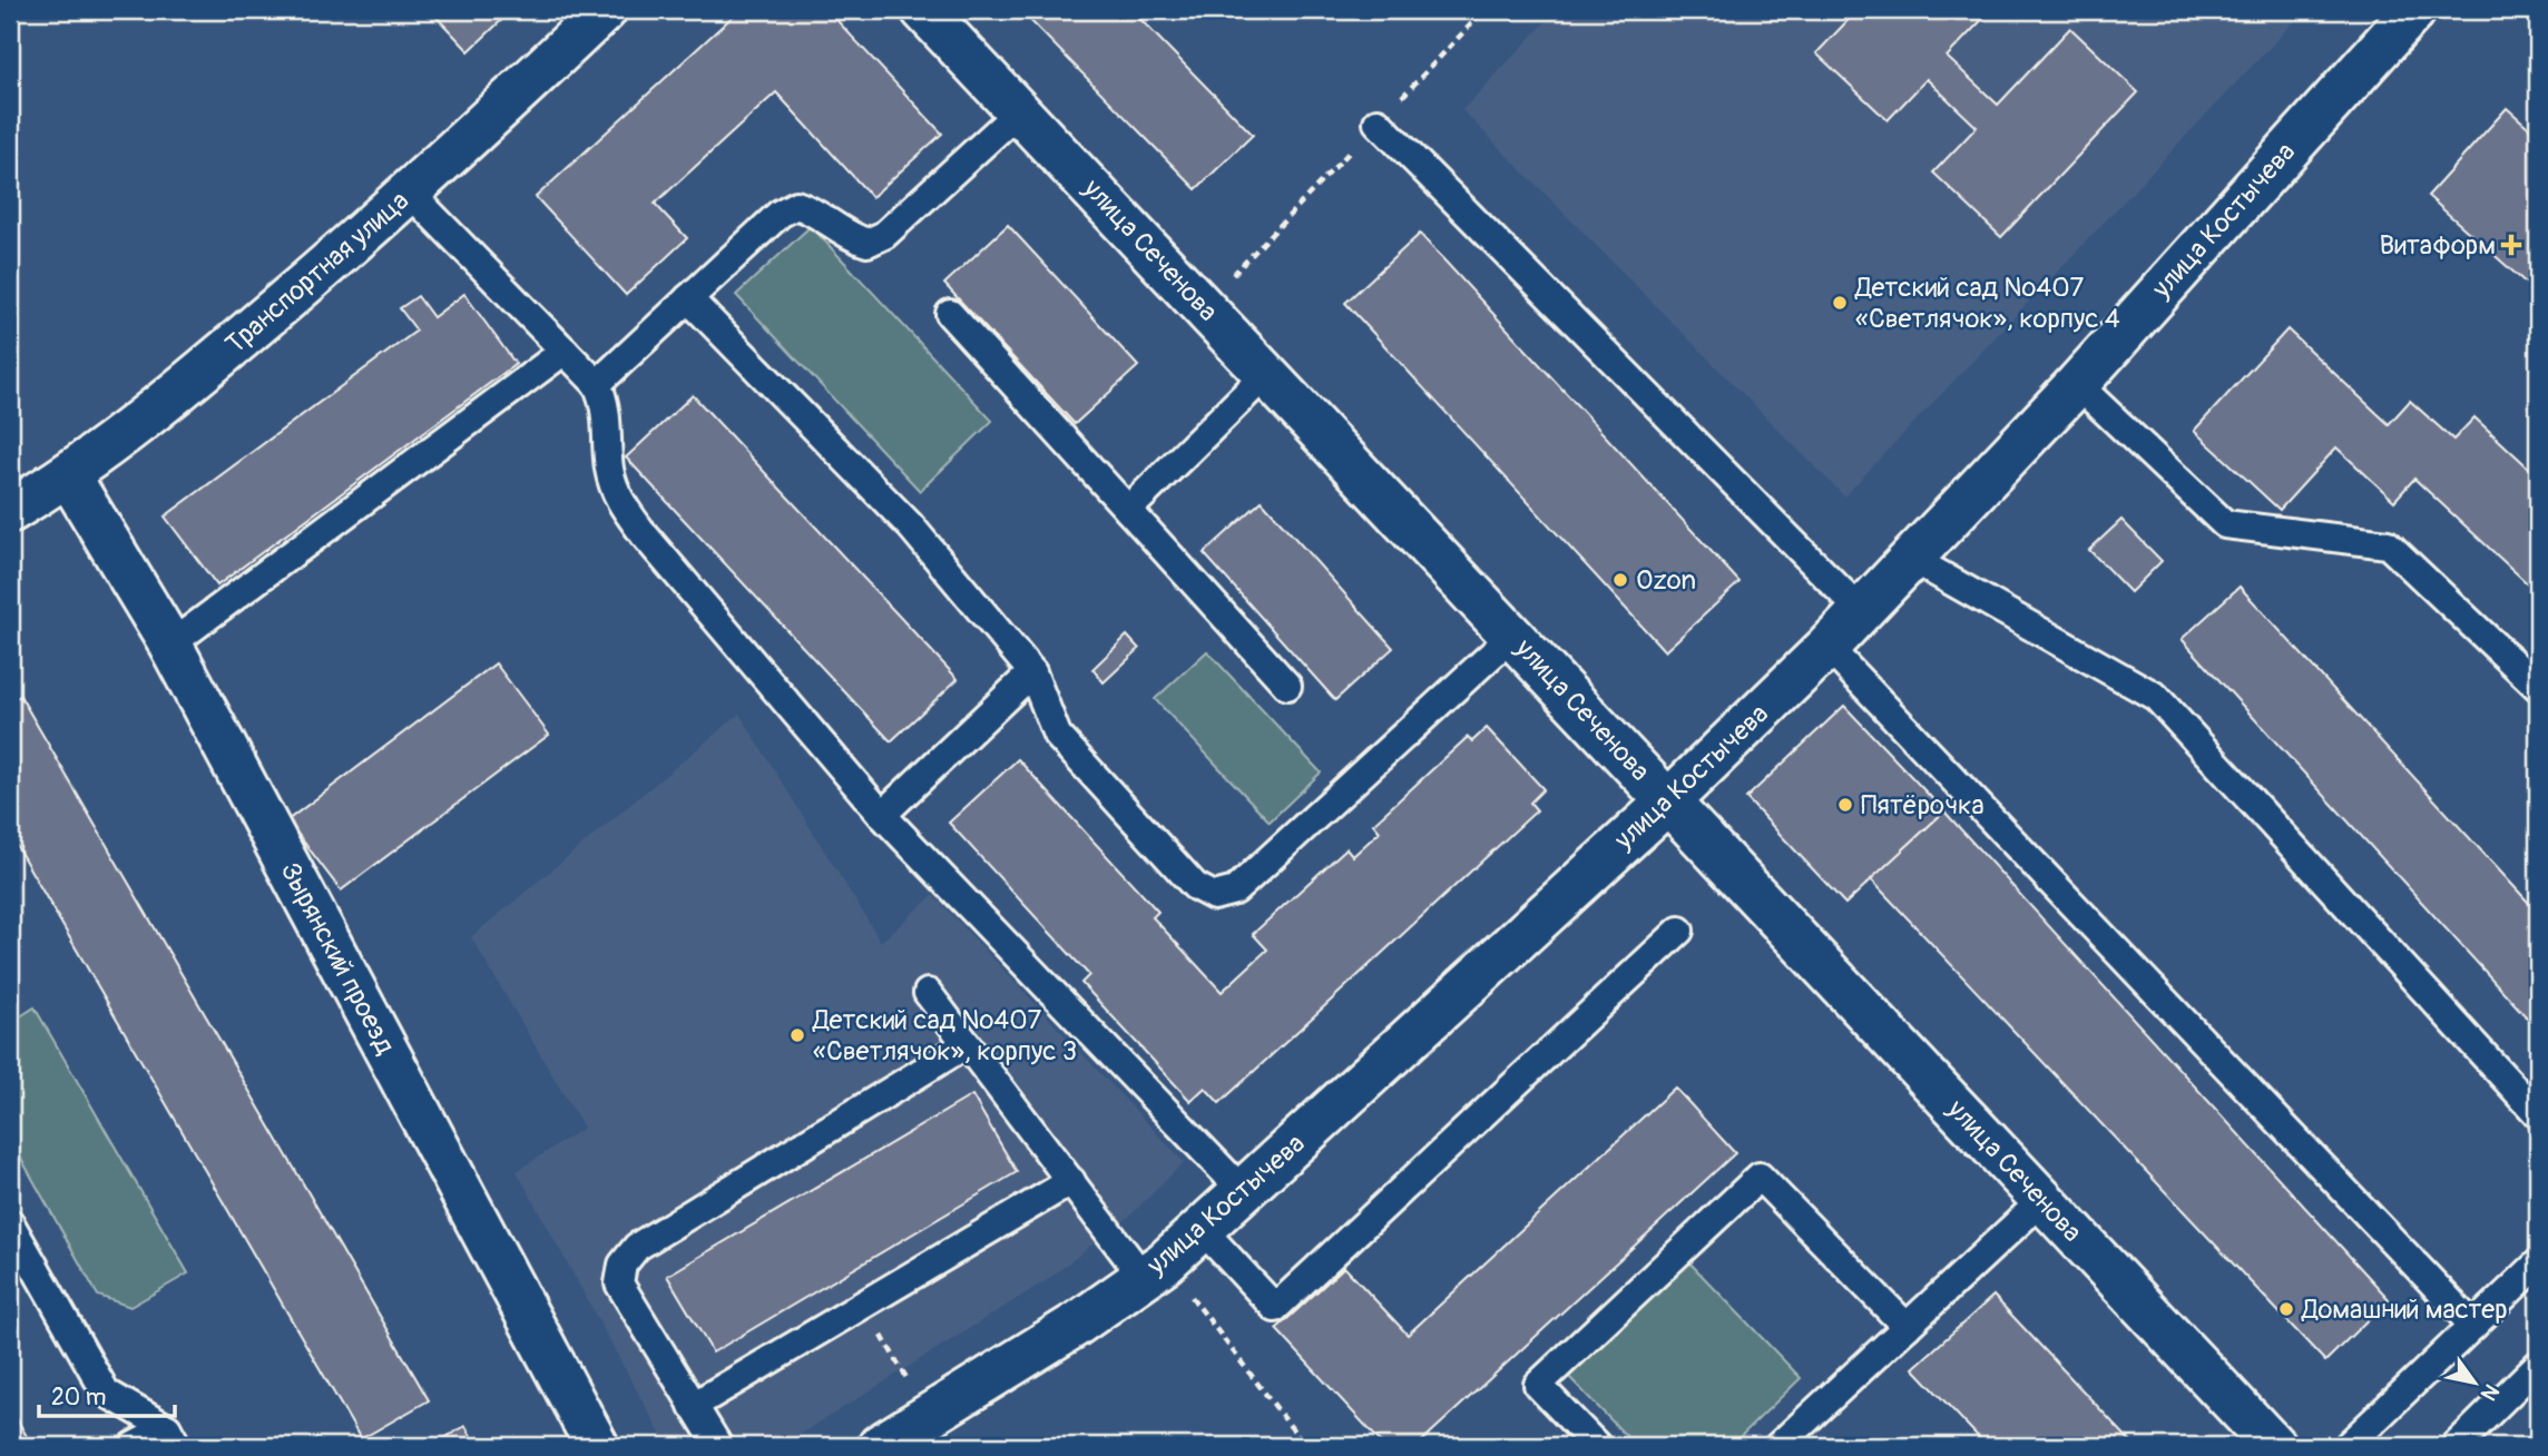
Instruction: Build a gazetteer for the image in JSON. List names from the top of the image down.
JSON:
{
  "streets": {
    "street": [
      "улица Костычева",
      "улица Сеченова",
      "Транспортная улица",
      "Зырянский проезд"
    ]
  },
  "crossings": [
    ["улица Костычева", "улица Сеченова"],
    ["Транспортная улица", "Зырянский проезд"]
  ],
  "places": {
    "health": ["Витаформ"],
    "other": [
      "Детский сад №407 «Светлячок», корпус 4",
      "Ozon",
      "Пятёрочка",
      "Детский сад №407 «Светлячок», корпус 3",
      "Домашний мастер"
    ]
  },
  "scale_bar": "20 m",
  "north": "bottom right"
}
